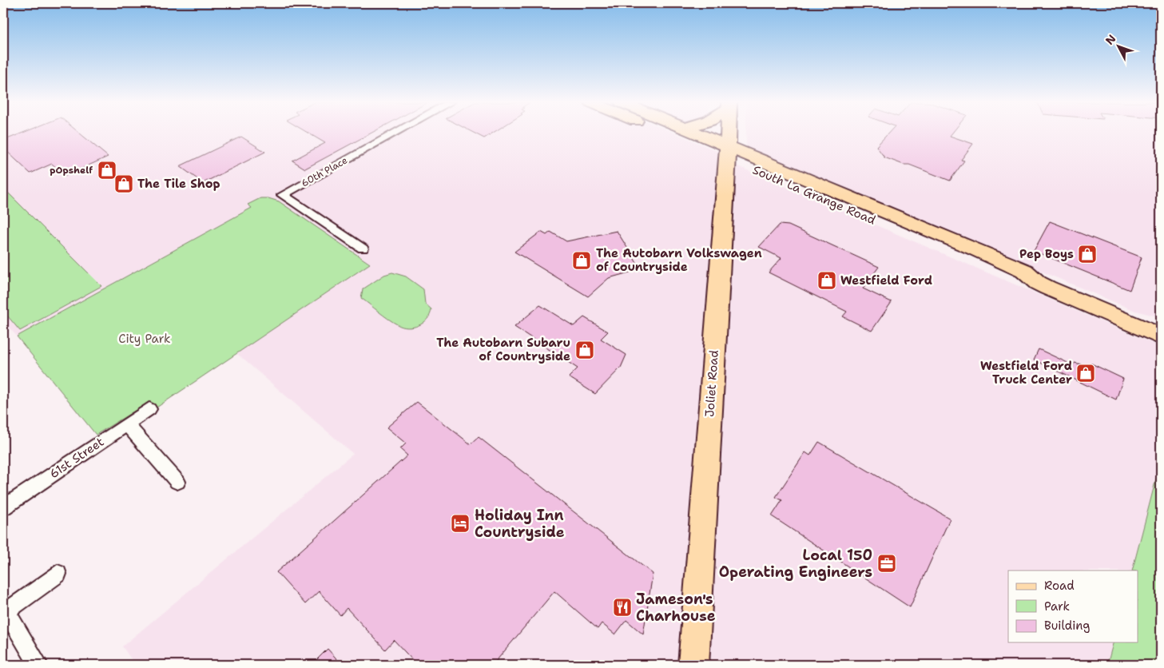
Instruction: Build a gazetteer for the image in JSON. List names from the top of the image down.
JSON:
{
  "streets": {
    "main road": ["South La Grange Road", "Joliet Road"],
    "street": ["60th Place", "61st Street"]
  },
  "crossings": [
    ["South La Grange Road", "Joliet Road"]
  ],
  "parks": ["City Park"],
  "places": {
    "shop": [
      "pOpshelf",
      "The Tile Shop",
      "Pep Boys",
      "The Autobarn Volkswagen of Countryside",
      "Westfield Ford",
      "The Autobarn Subaru of Countryside",
      "Westfield Ford Truck Center"
    ],
    "hotel": ["Holiday Inn Countryside"],
    "office": ["Local 150 Operating Engineers"],
    "restaurant": ["Jameson's Charhouse"]
  },
  "legend": ["Road", "Park", "Building"],
  "north": "top left"
}
